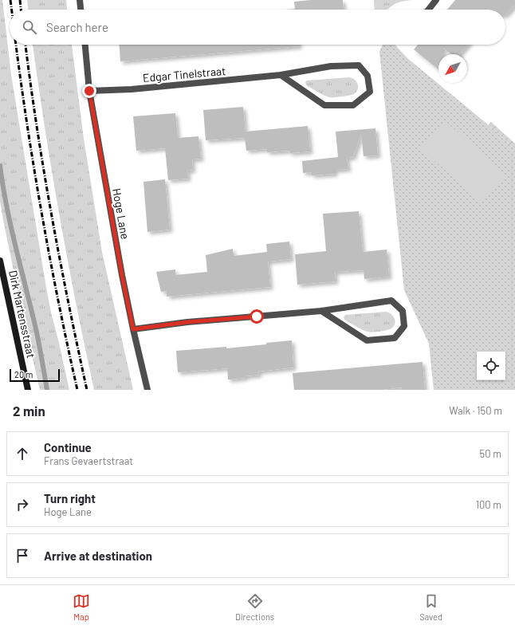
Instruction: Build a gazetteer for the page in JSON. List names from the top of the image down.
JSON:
{
  "streets": {
    "street": ["Edgar Tinelstraat", "Hoge Lane", "Dirk Martensstraat"]
  },
  "crossings": [
    ["Edgar Tinelstraat", "Hoge Lane"]
  ],
  "scale_bar": "20 m",
  "north": "bottom left",
  "page": {
    "search": "Search here",
    "scale": "20 m",
    "heading": ["2 min", "Walk · 150 m"],
    "list": [
      ["Continue", "Frans Gevaertstraat", "50 m"],
      ["Turn right", "Hoge Lane", "100 m"],
      "Arrive at destination"
    ],
    "nav": ["Map", "Directions", "Saved"]
  }
}
